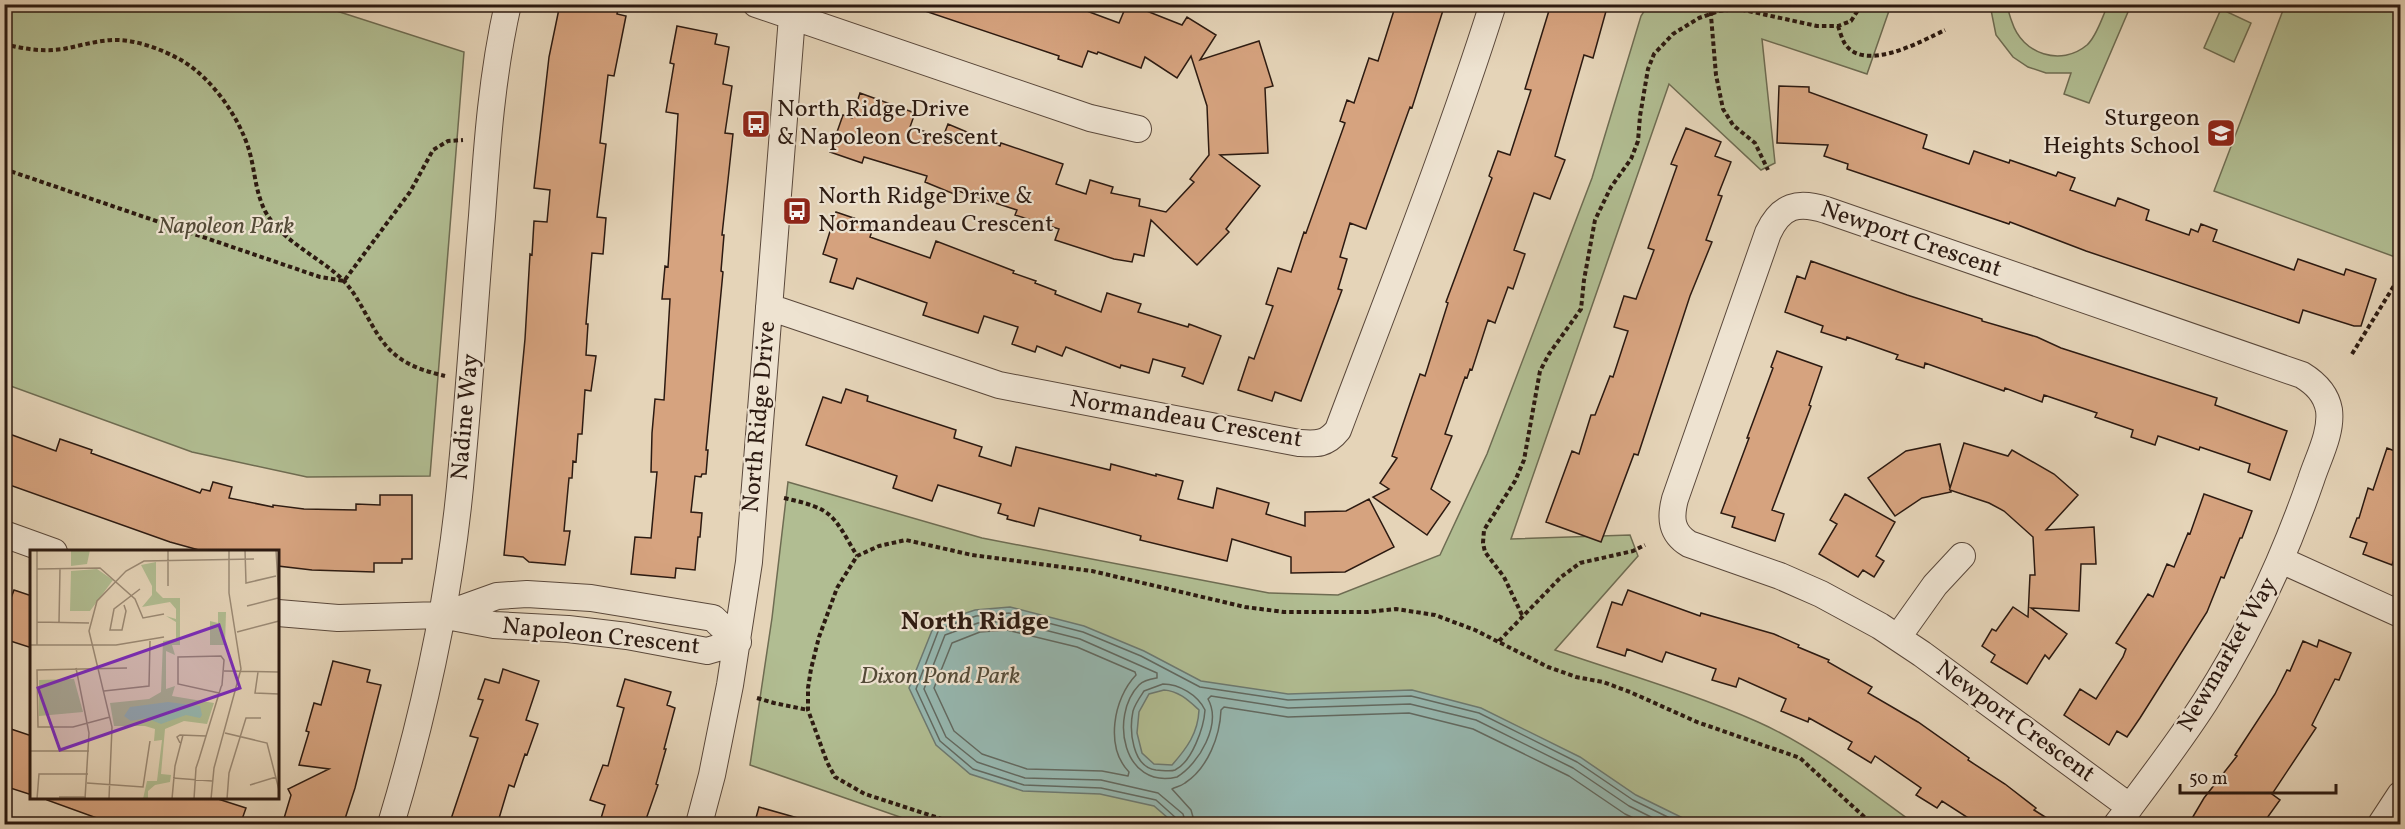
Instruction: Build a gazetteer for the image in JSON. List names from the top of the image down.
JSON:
{
  "streets": {
    "street": [
      "Newport Crescent",
      "Nadine Way",
      "North Ridge Drive",
      "Normandeau Crescent",
      "Napoleon Crescent",
      "Newmarket Way"
    ]
  },
  "crossings": [
    ["Newport Crescent", "Newmarket Way"],
    ["Nadine Way", "Napoleon Crescent"],
    ["North Ridge Drive", "Normandeau Crescent"],
    ["North Ridge Drive", "Napoleon Crescent"]
  ],
  "districts": ["North Ridge"],
  "parks": ["Napoleon Park", "Dixon Pond Park"],
  "places": {
    "bus stop": ["North Ridge Drive & Napoleon Crescent", "North Ridge Drive & Normandeau Crescent"],
    "school or university": ["Sturgeon Heights School"]
  },
  "scale_bar": "50 m"
}
